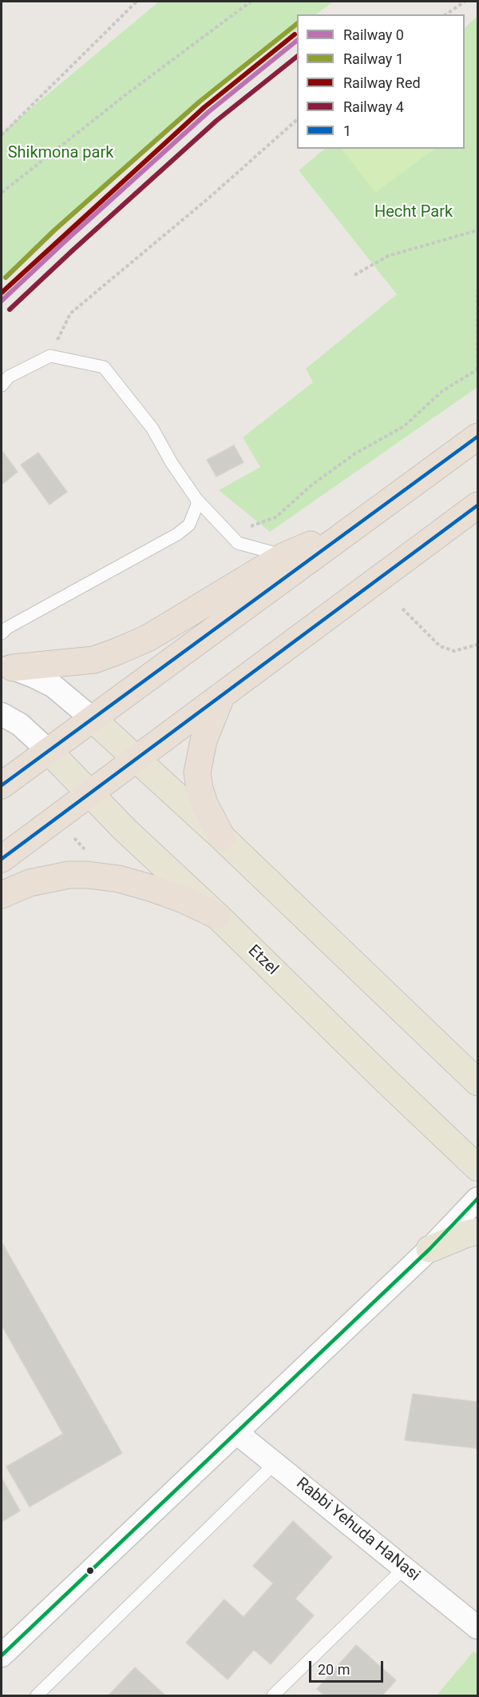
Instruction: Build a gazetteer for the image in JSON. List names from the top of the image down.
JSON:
{
  "streets": {
    "main road": ["Etzel"],
    "street": ["Rabbi Yehuda HaNasi"]
  },
  "parks": ["Shikmona park", "Hecht Park"],
  "lines": [
    "rail line 1",
    "rail line Red",
    "rail line 0",
    "rail line 4",
    "transit line 1"
  ],
  "legend": [
    "Railway 0",
    "Railway 1",
    "Railway Red",
    "Railway 4",
    "1"
  ],
  "scale_bar": "20 m"
}
